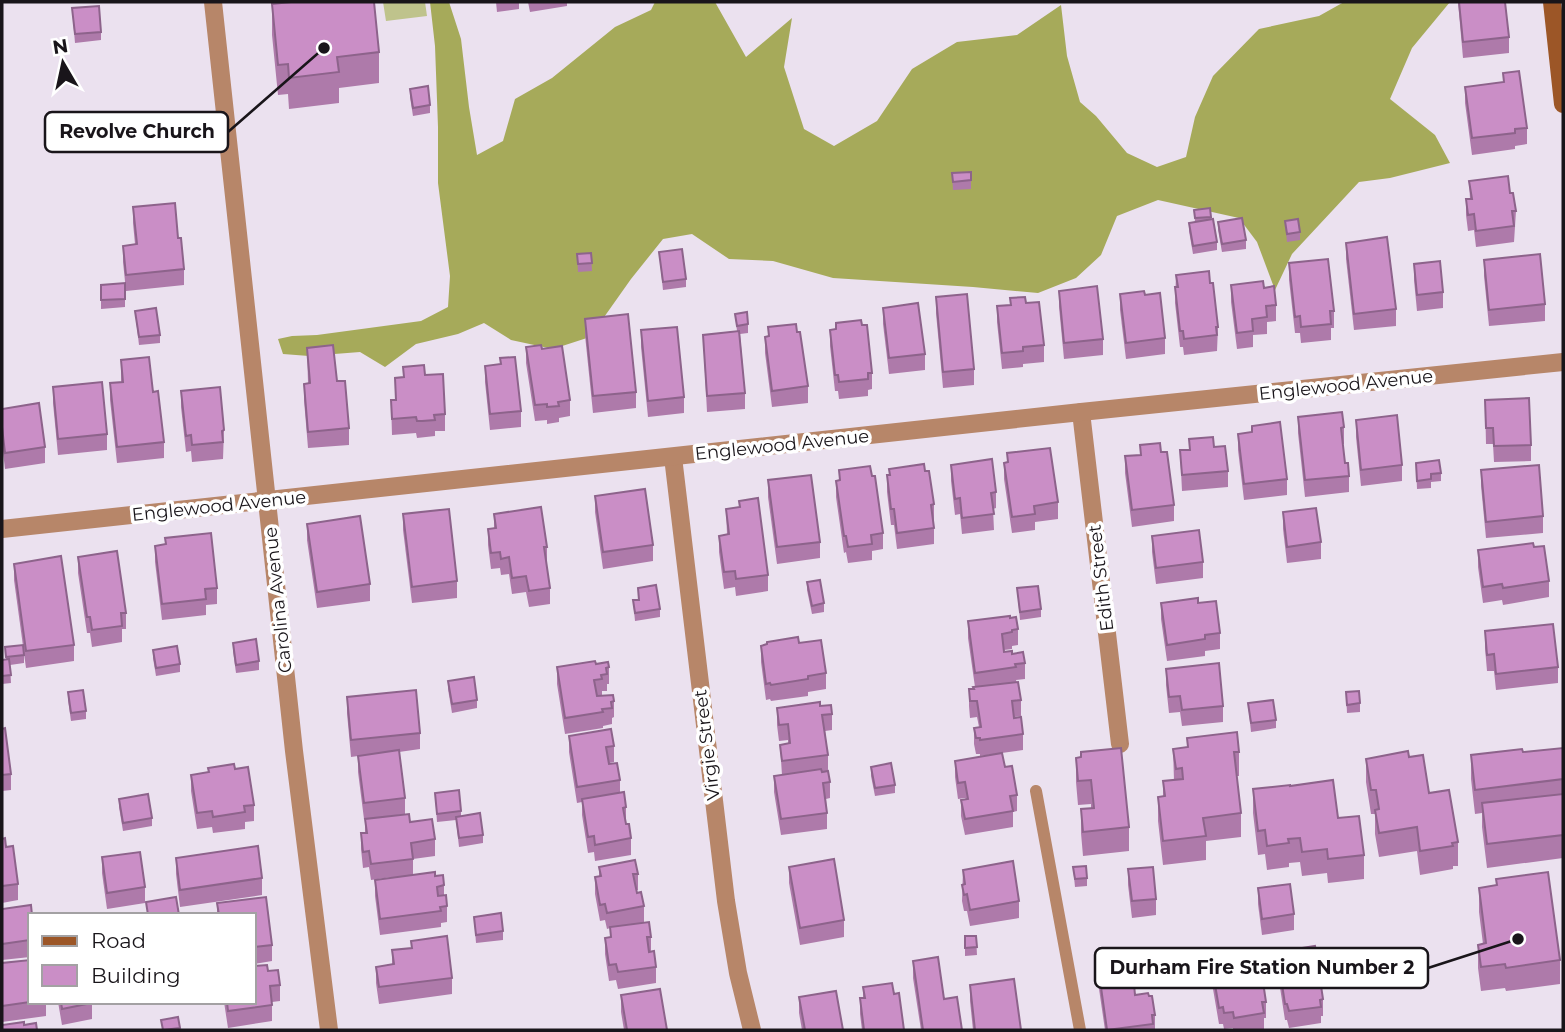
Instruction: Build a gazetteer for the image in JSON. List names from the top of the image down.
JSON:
{
  "streets": {
    "street": [
      "Englewood Avenue",
      "Edith Street",
      "Carolina Avenue",
      "Virgie Street"
    ]
  },
  "crossings": [
    ["Englewood Avenue", "Edith Street"],
    ["Englewood Avenue", "Carolina Avenue"],
    ["Englewood Avenue", "Virgie Street"]
  ],
  "places": ["Revolve Church", "Durham Fire Station Number 2"],
  "legend": ["Road", "Building"],
  "north": "top"
}
